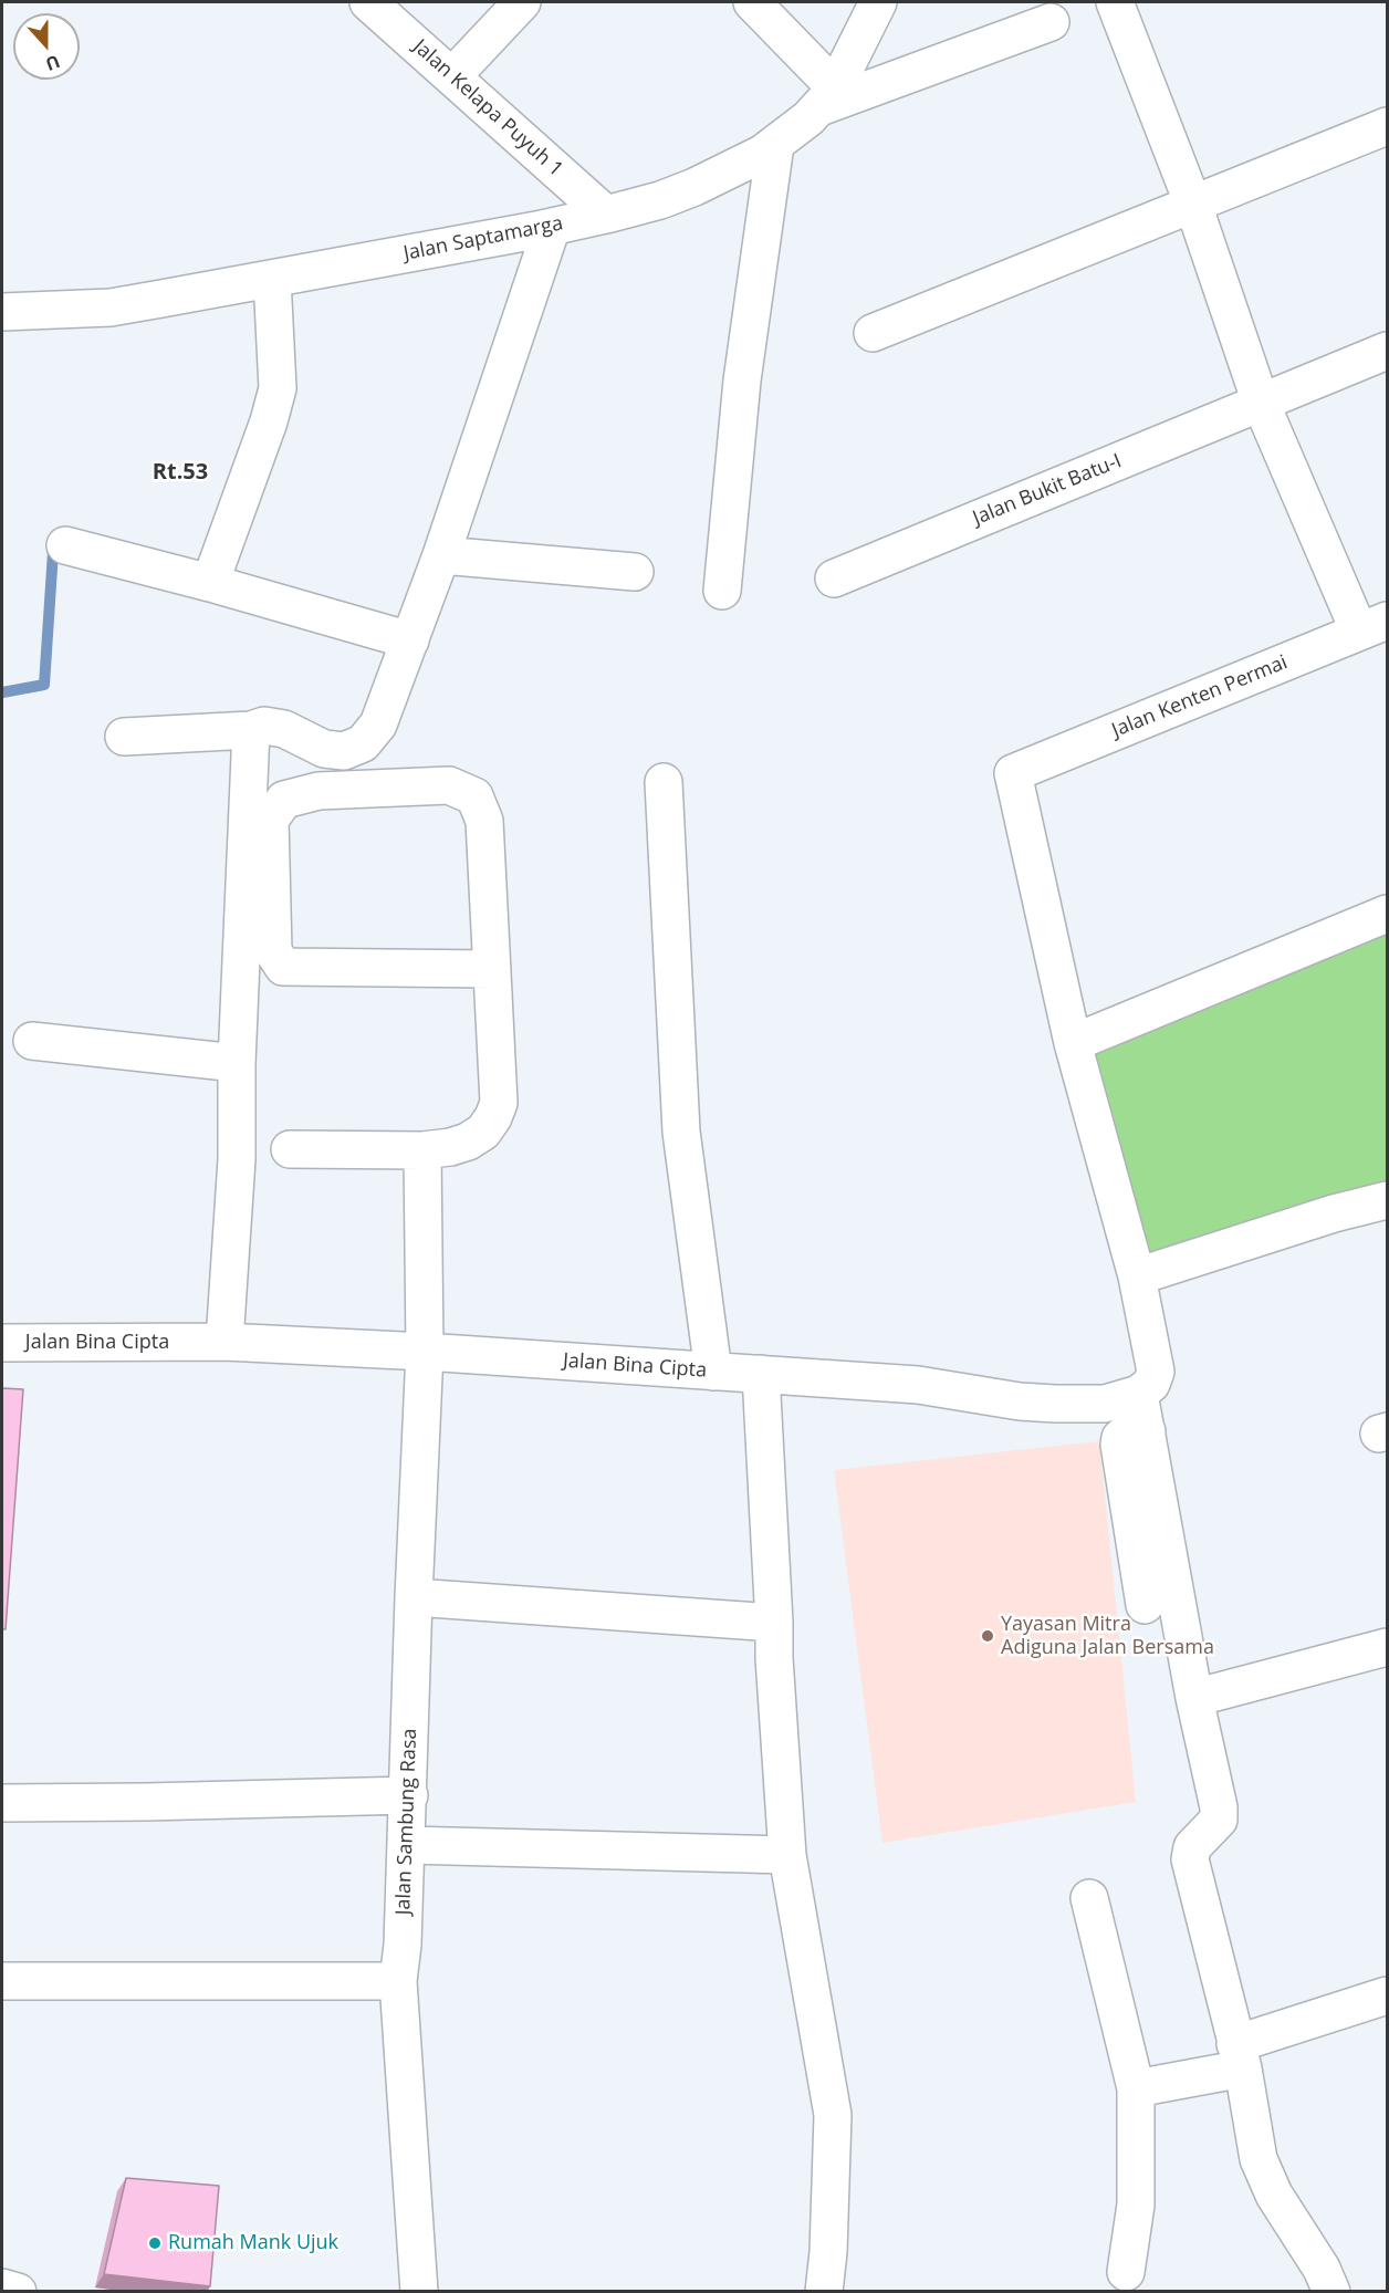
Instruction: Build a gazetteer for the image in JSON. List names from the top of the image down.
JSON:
{
  "streets": {
    "street": [
      "Jalan Kelapa Puyuh 1",
      "Jalan Saptamarga",
      "Jalan Bukit Batu-I",
      "Jalan Kenten Permai",
      "Jalan Bina Cipta",
      "Jalan Sambung Rasa"
    ]
  },
  "crossings": [
    ["Jalan Kelapa Puyuh 1", "Jalan Saptamarga"],
    ["Jalan Bina Cipta", "Jalan Sambung Rasa"]
  ],
  "districts": ["Rt.53"],
  "places": ["Yayasan Mitra Adiguna Jalan Bersama", "Rumah Mank Ujuk"],
  "north": "bottom"
}
